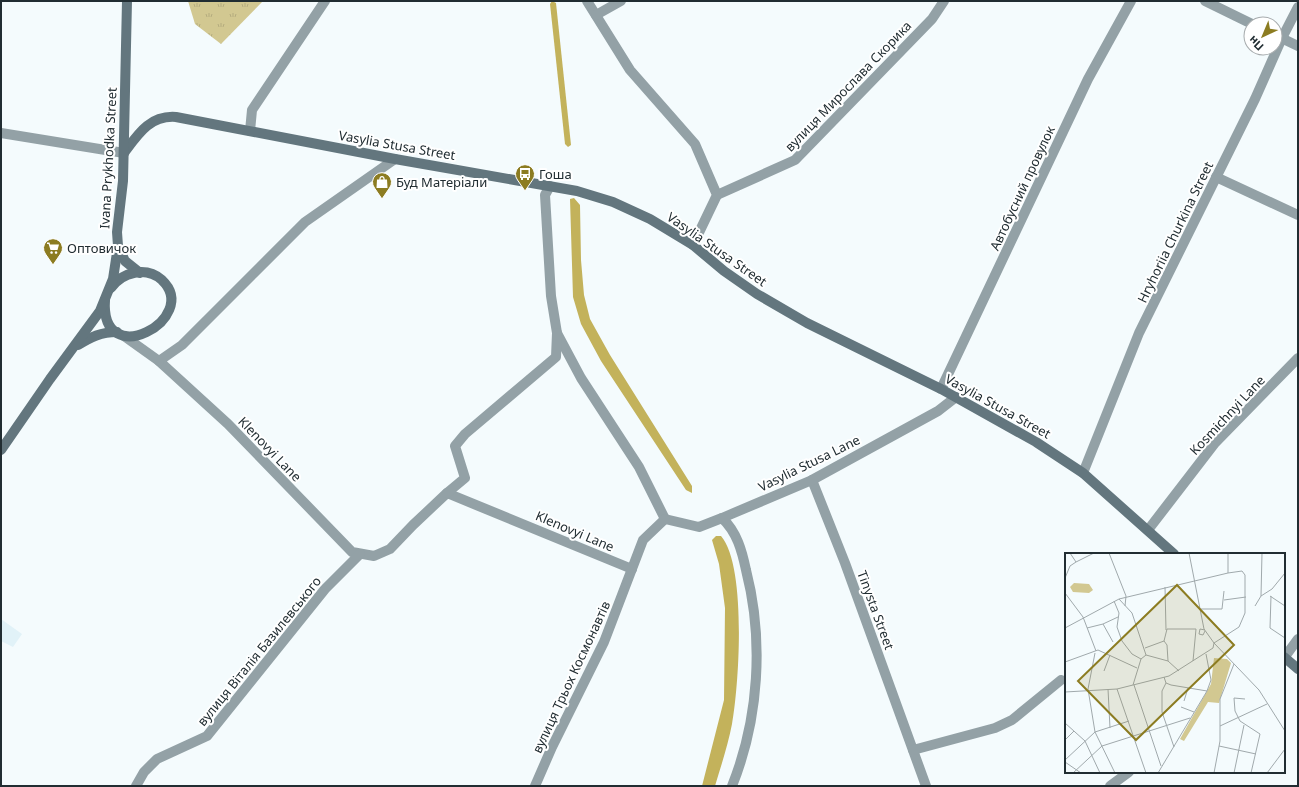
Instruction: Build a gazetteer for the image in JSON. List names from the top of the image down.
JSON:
{
  "streets": {
    "main road": ["Vasylia Stusa Street", "Ivana Prykhodka Street"],
    "street": [
      "вулиця Мирослава Скорика",
      "Автобусний провулок",
      "Hryhoriia Churkina Street",
      "Kosmichnyi Lane",
      "Klenovyi Lane",
      "Vasylia Stusa Lane",
      "Tinysta Street",
      "вулиця Віталія Базилевського",
      "вулиця Трьох Космонавтів"
    ]
  },
  "crossings": [
    ["Vasylia Stusa Street", "Ivana Prykhodka Street"],
    ["Vasylia Stusa Street", "Автобусний провулок"],
    ["Vasylia Stusa Street", "Hryhoriia Churkina Street"],
    ["Vasylia Stusa Street", "Kosmichnyi Lane"],
    ["Vasylia Stusa Street", "Vasylia Stusa Lane"],
    ["Ivana Prykhodka Street", "Klenovyi Lane"],
    ["Klenovyi Lane", "вулиця Віталія Базилевського"],
    ["Klenovyi Lane", "вулиця Трьох Космонавтів"],
    ["Vasylia Stusa Lane", "Tinysta Street"],
    ["Vasylia Stusa Lane", "вулиця Трьох Космонавтів"]
  ],
  "places": {
    "bus stop": ["Гоша"],
    "shop": ["Буд Матерiали"],
    "supermarket": ["Оптовичок"]
  },
  "north": "bottom left"
}
